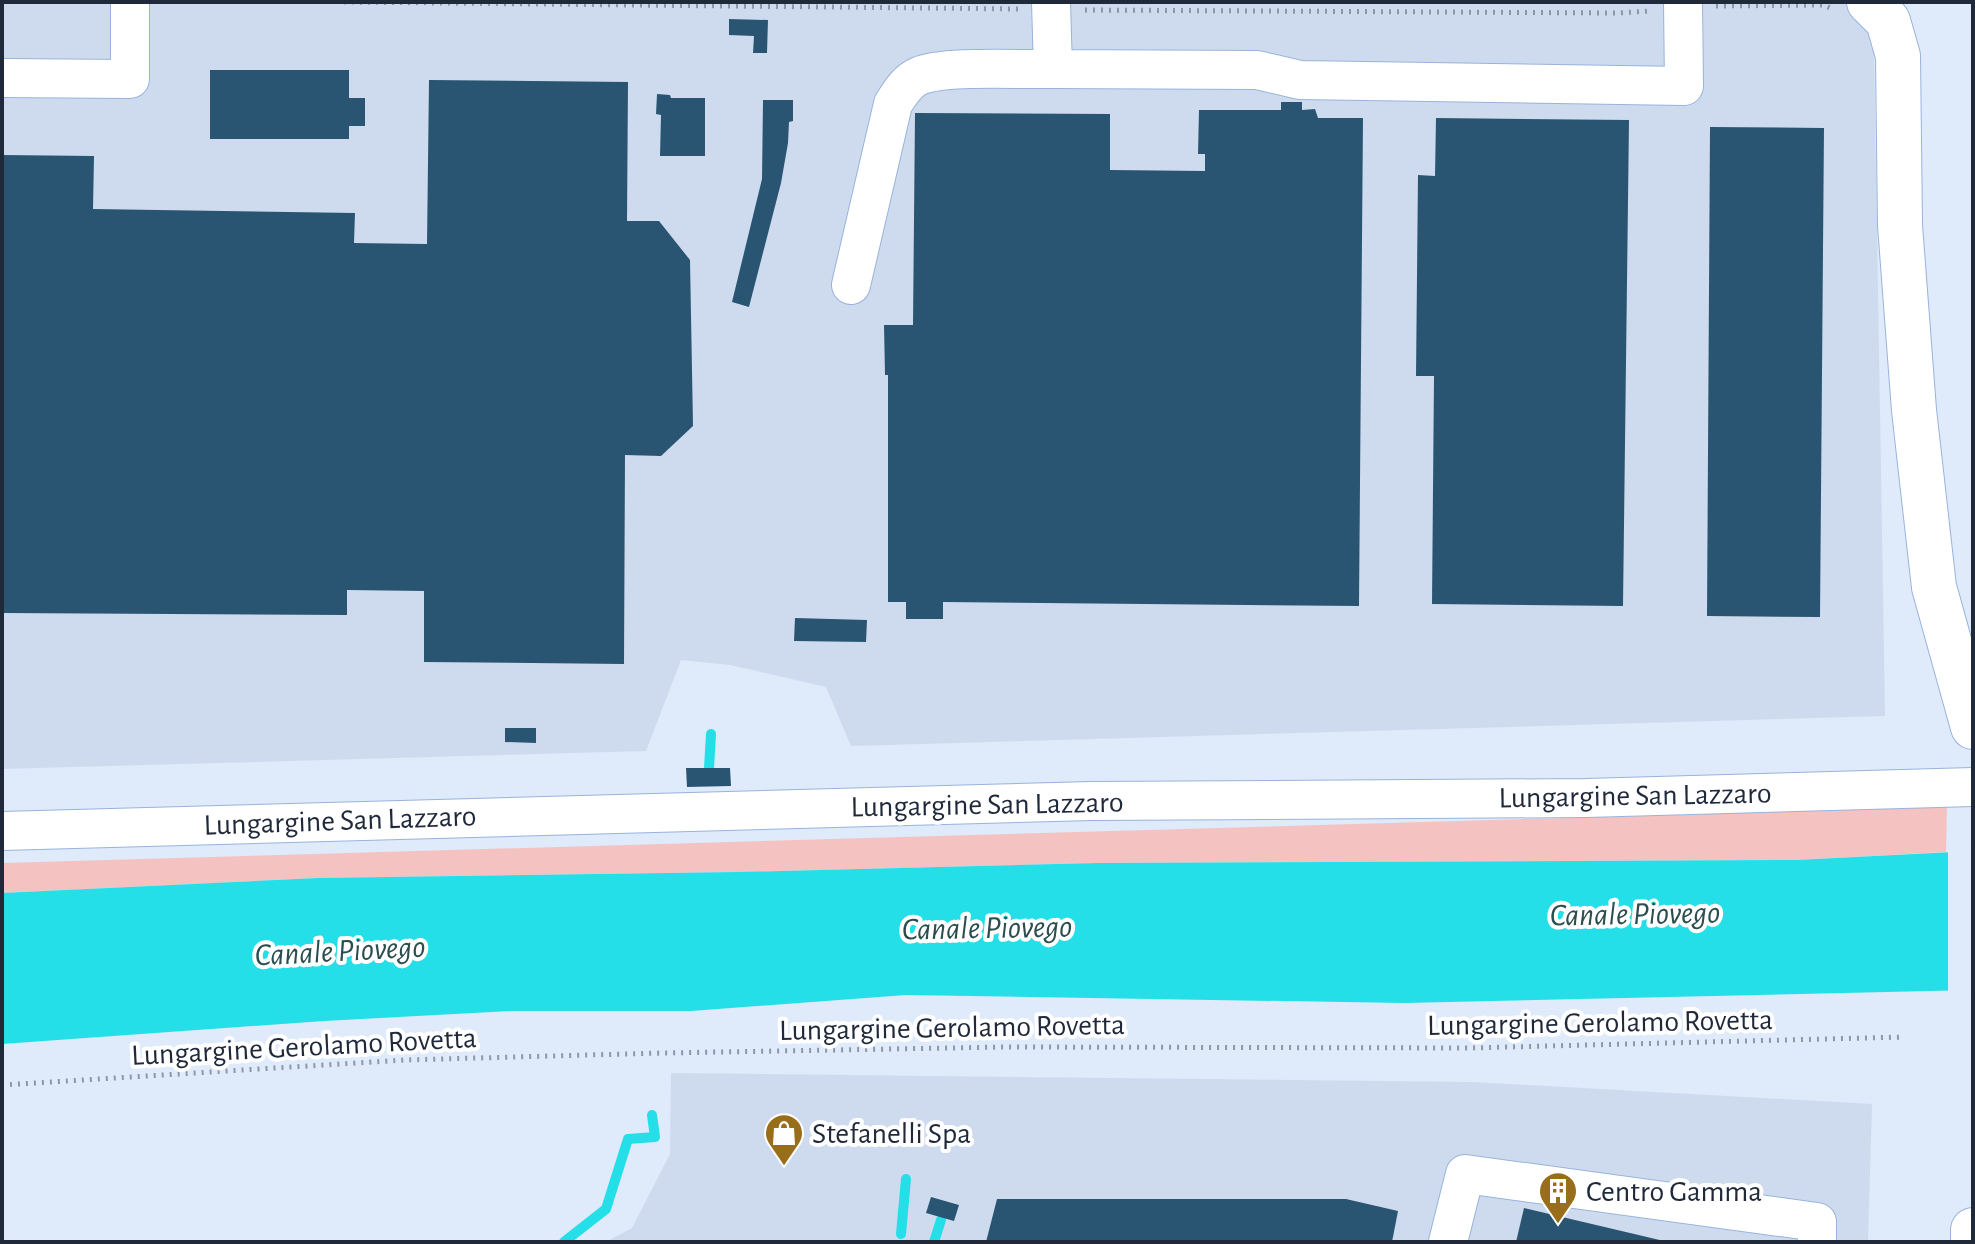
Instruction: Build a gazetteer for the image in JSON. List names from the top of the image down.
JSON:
{
  "streets": {
    "lane": ["Lungargine San Lazzaro"],
    "path": ["Lungargine Gerolamo Rovetta"]
  },
  "water": ["Canale Piovego"],
  "places": {
    "shop": ["Stefanelli Spa"],
    "building": ["Centro Gamma"]
  }
}
